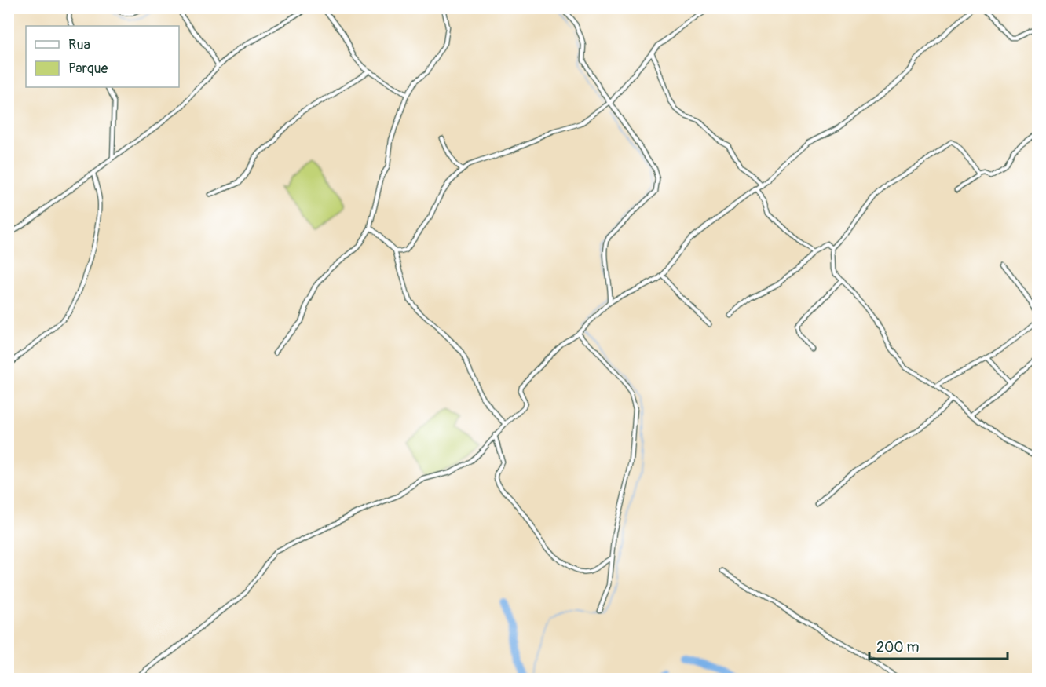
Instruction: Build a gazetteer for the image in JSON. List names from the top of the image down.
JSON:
{
  "legend": ["Rua", "Parque"],
  "scale_bar": "200 m"
}
